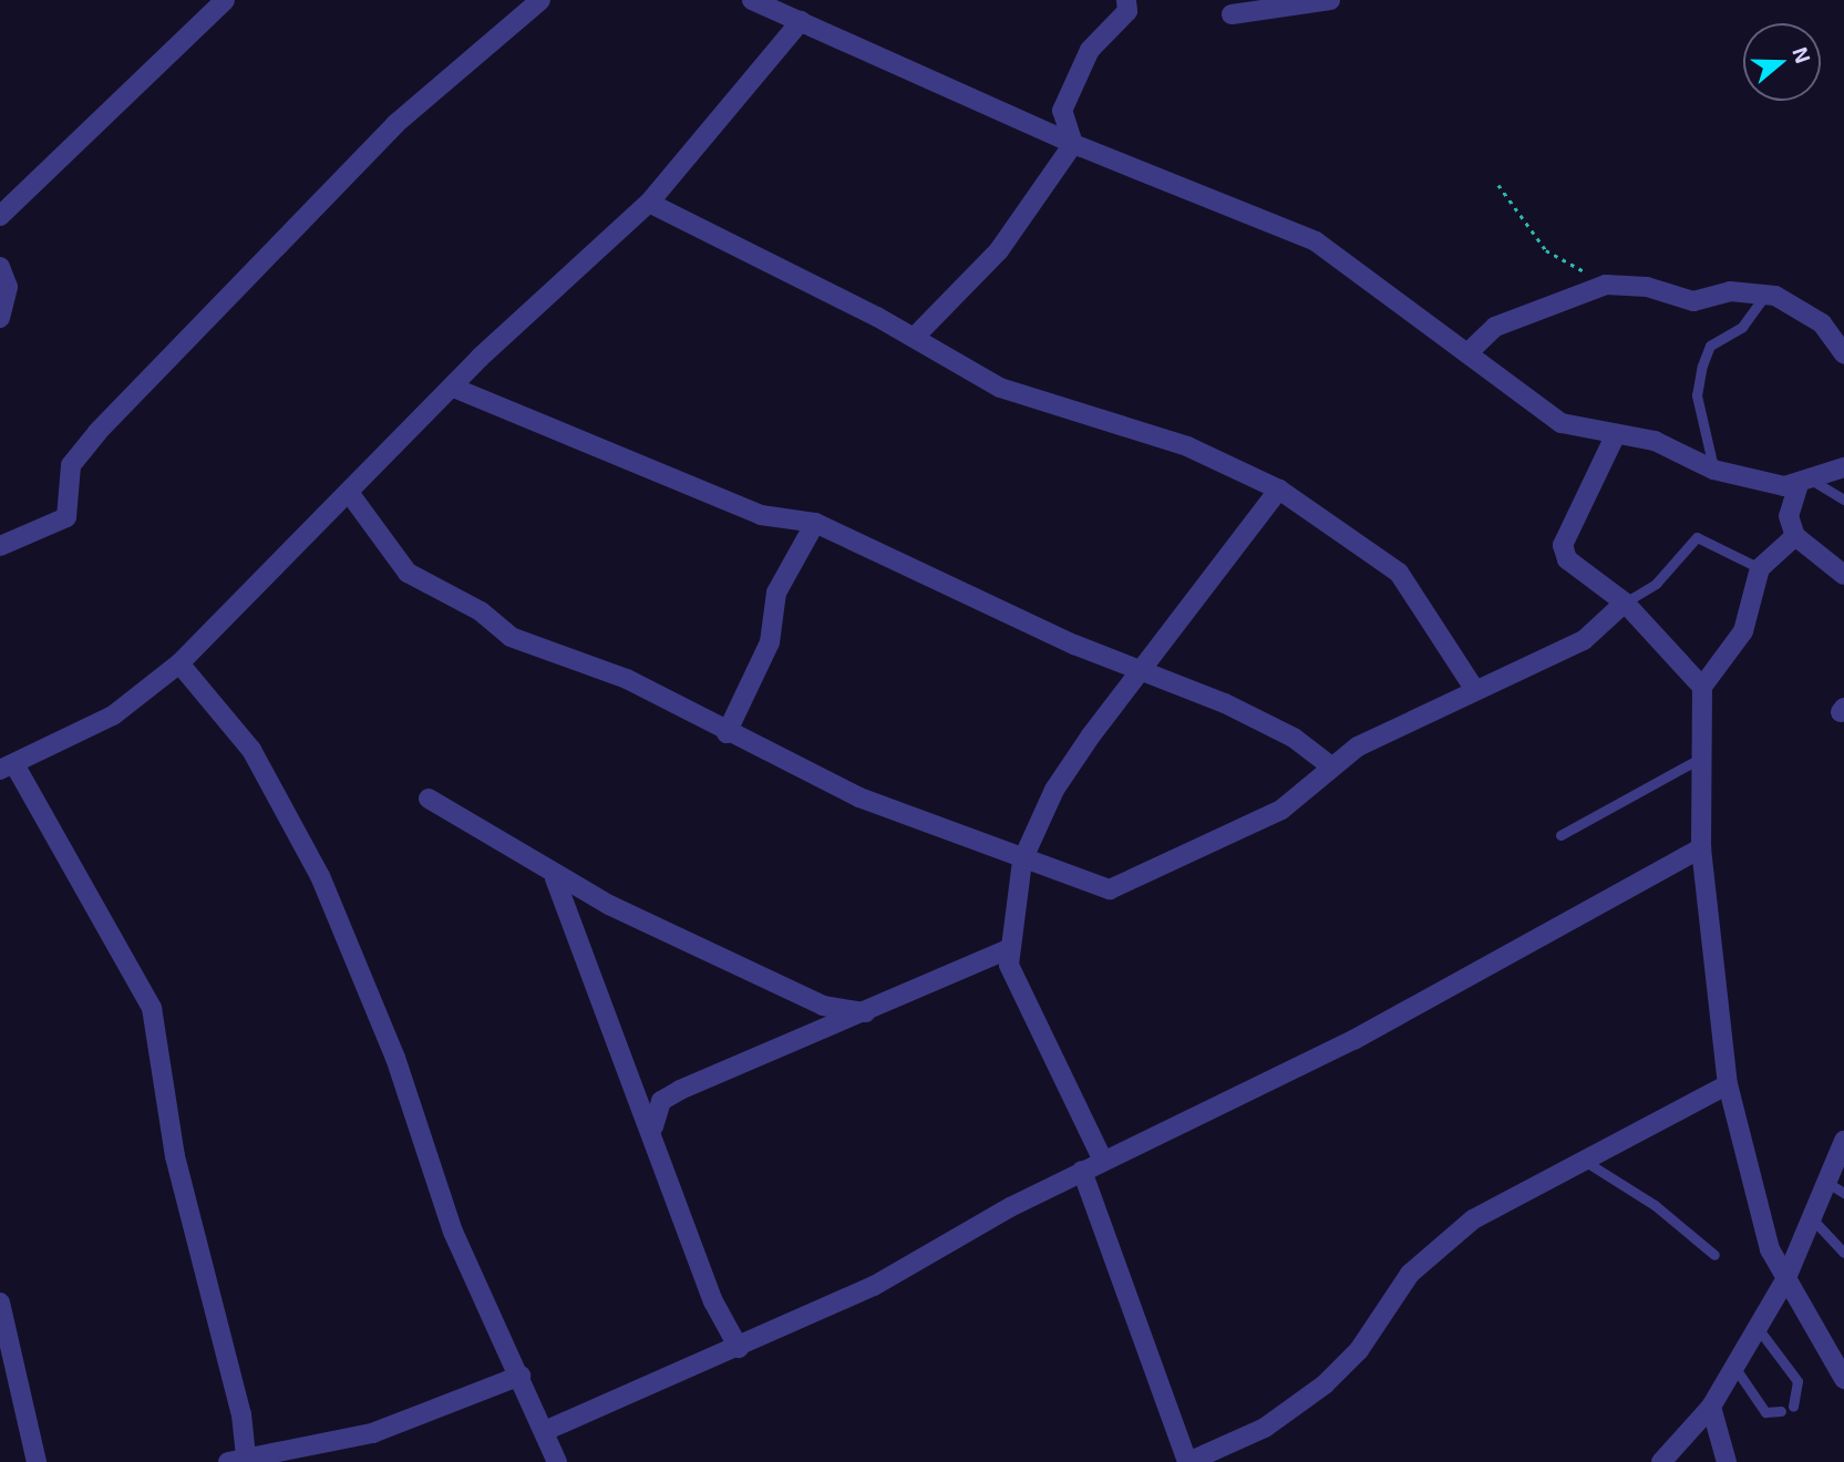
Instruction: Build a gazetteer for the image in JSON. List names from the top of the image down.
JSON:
{
  "north": "right"
}
